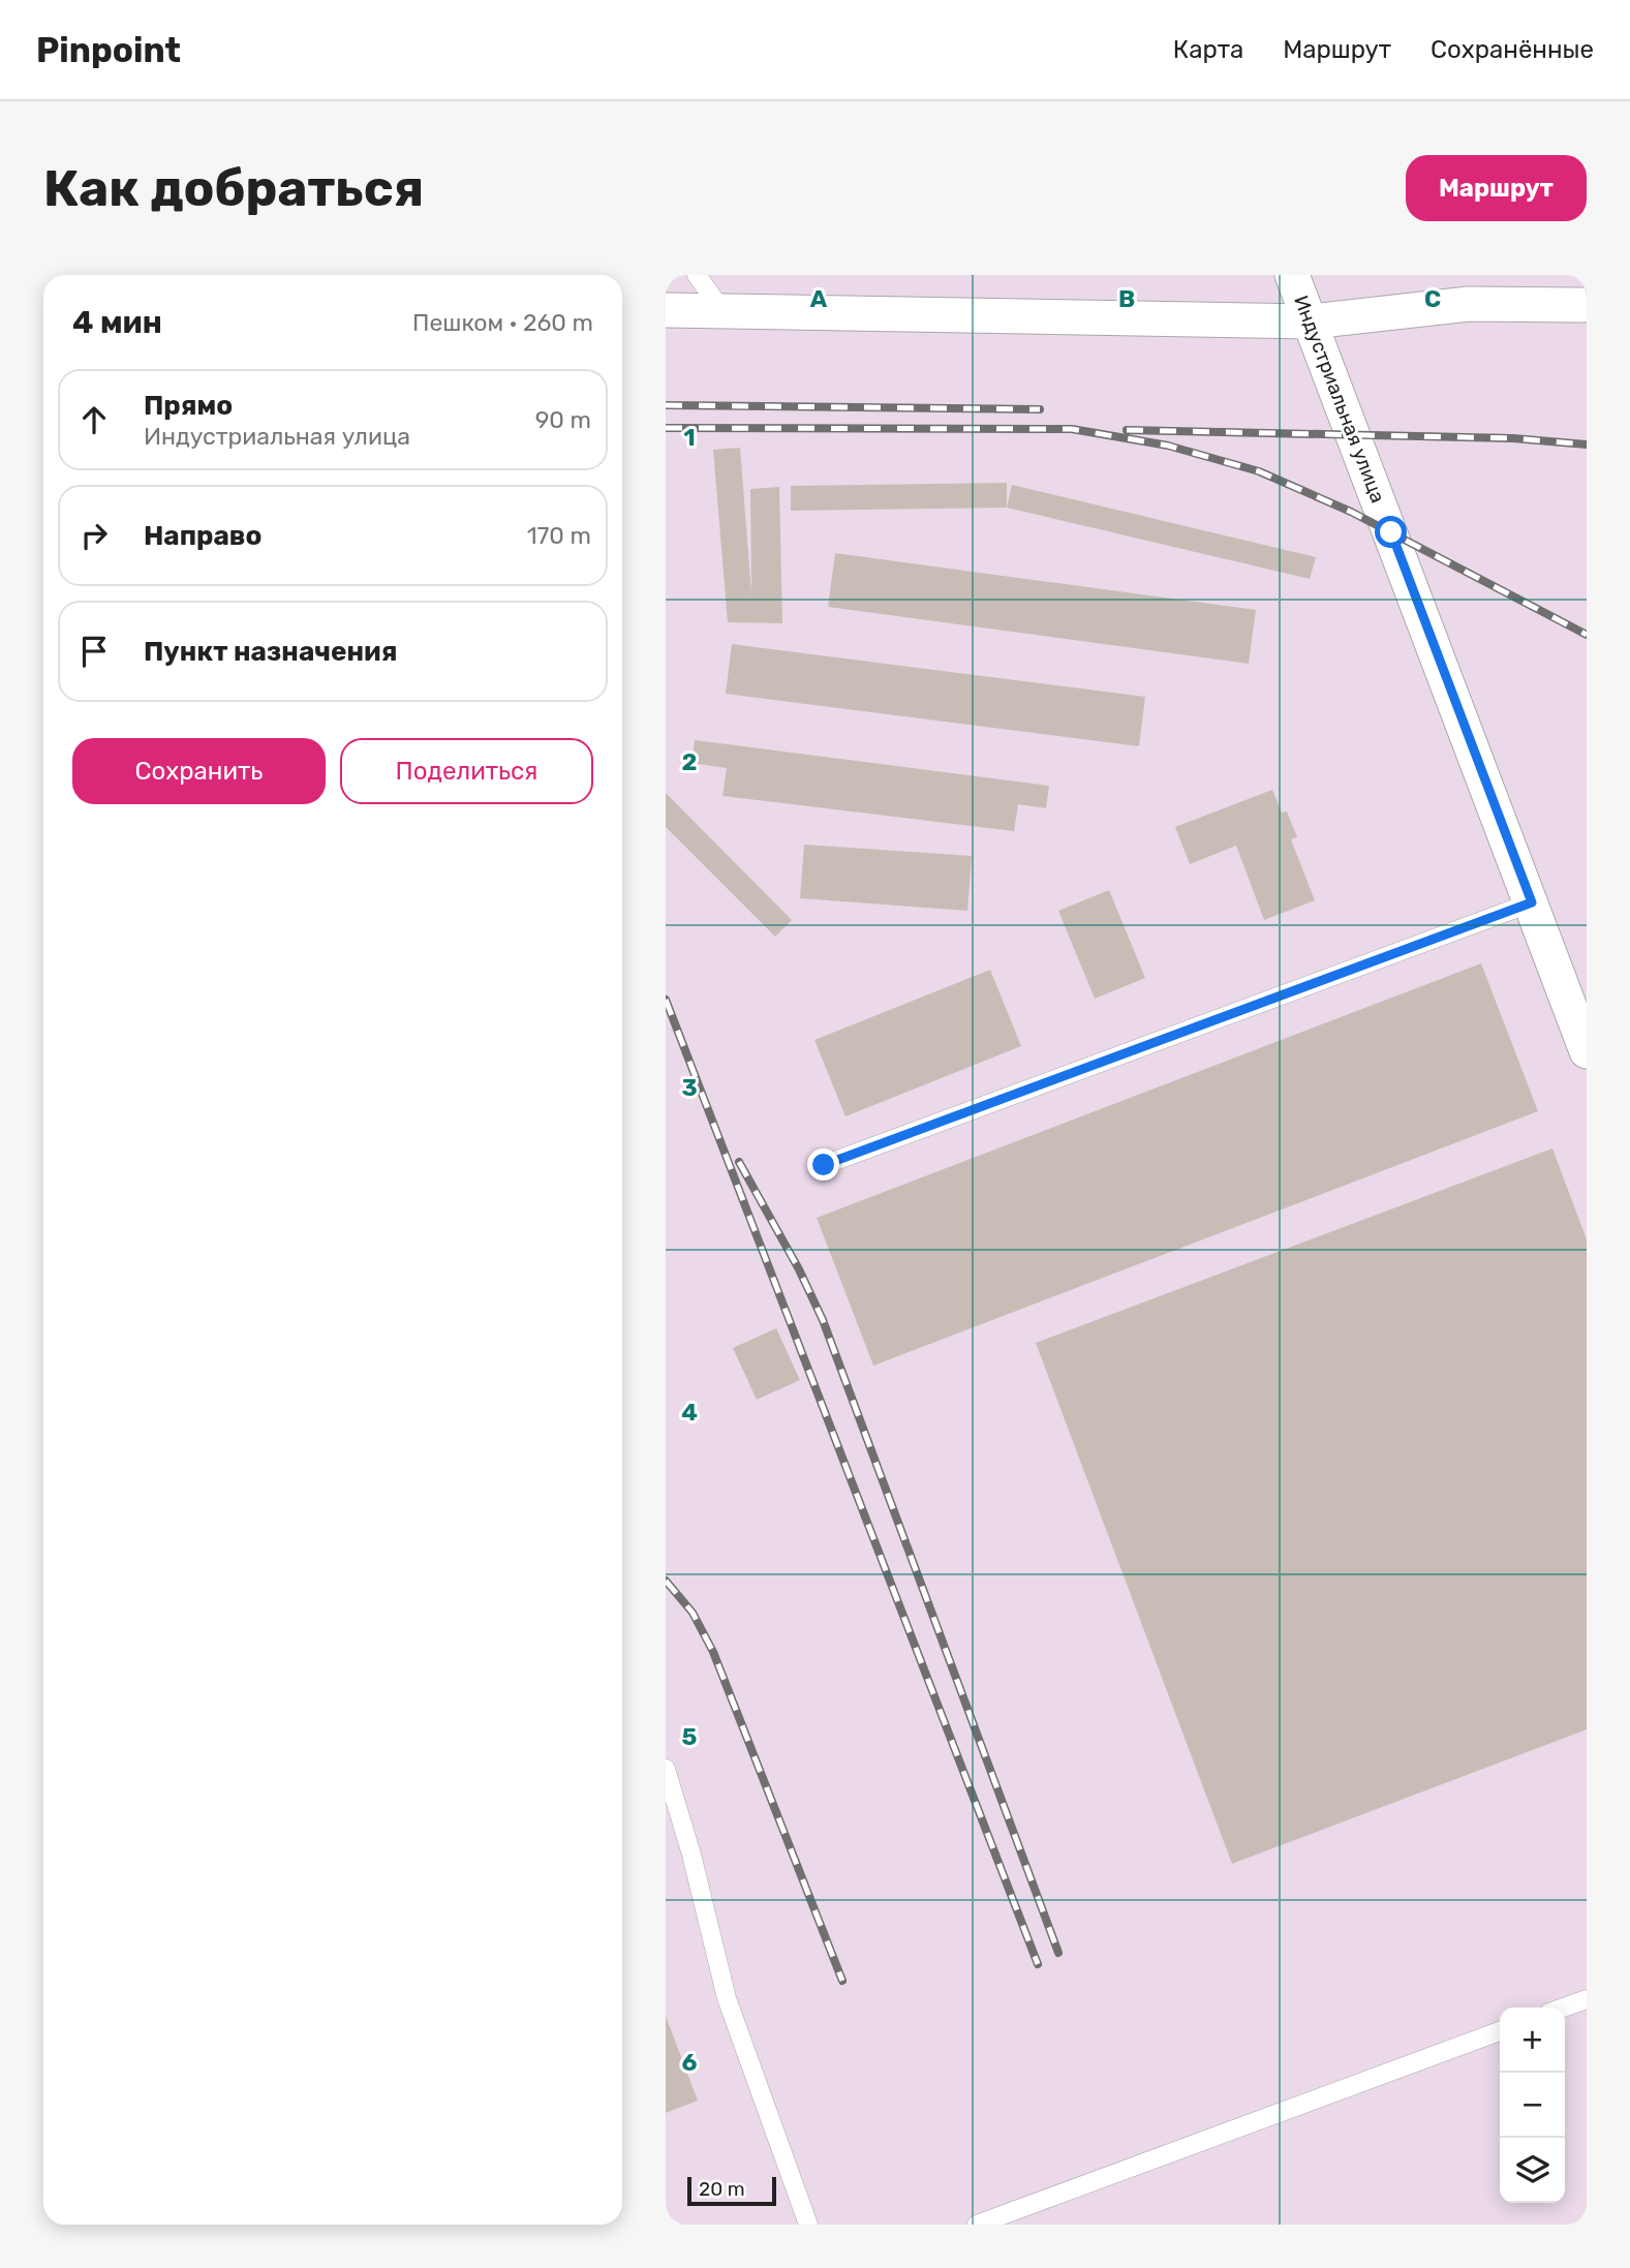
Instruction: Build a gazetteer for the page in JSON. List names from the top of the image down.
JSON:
{
  "streets": {
    "street": ["Индустриальная улица"]
  },
  "scale_bar": "20 m",
  "page": {
    "header": "Pinpoint",
    "nav": ["Карта", "Маршрут", "Сохранённые"],
    "buttons": [
      "Маршрут",
      ["Сохранить", "Поделиться"]
    ],
    "title": "Как добраться",
    "heading": ["4 мин", "Пешком · 260 m"],
    "list": [
      ["Прямо", "Индустриальная улица", "90 m"],
      ["Направо", "170 m"],
      "Пункт назначения"
    ],
    "map_buttons": ["+", "−"],
    "scale": "20 m"
  },
  "grid": {
    "columns": ["A", "B", "C"],
    "rows": [
      "1",
      "2",
      "3",
      "4",
      "5",
      "6"
    ]
  }
}
